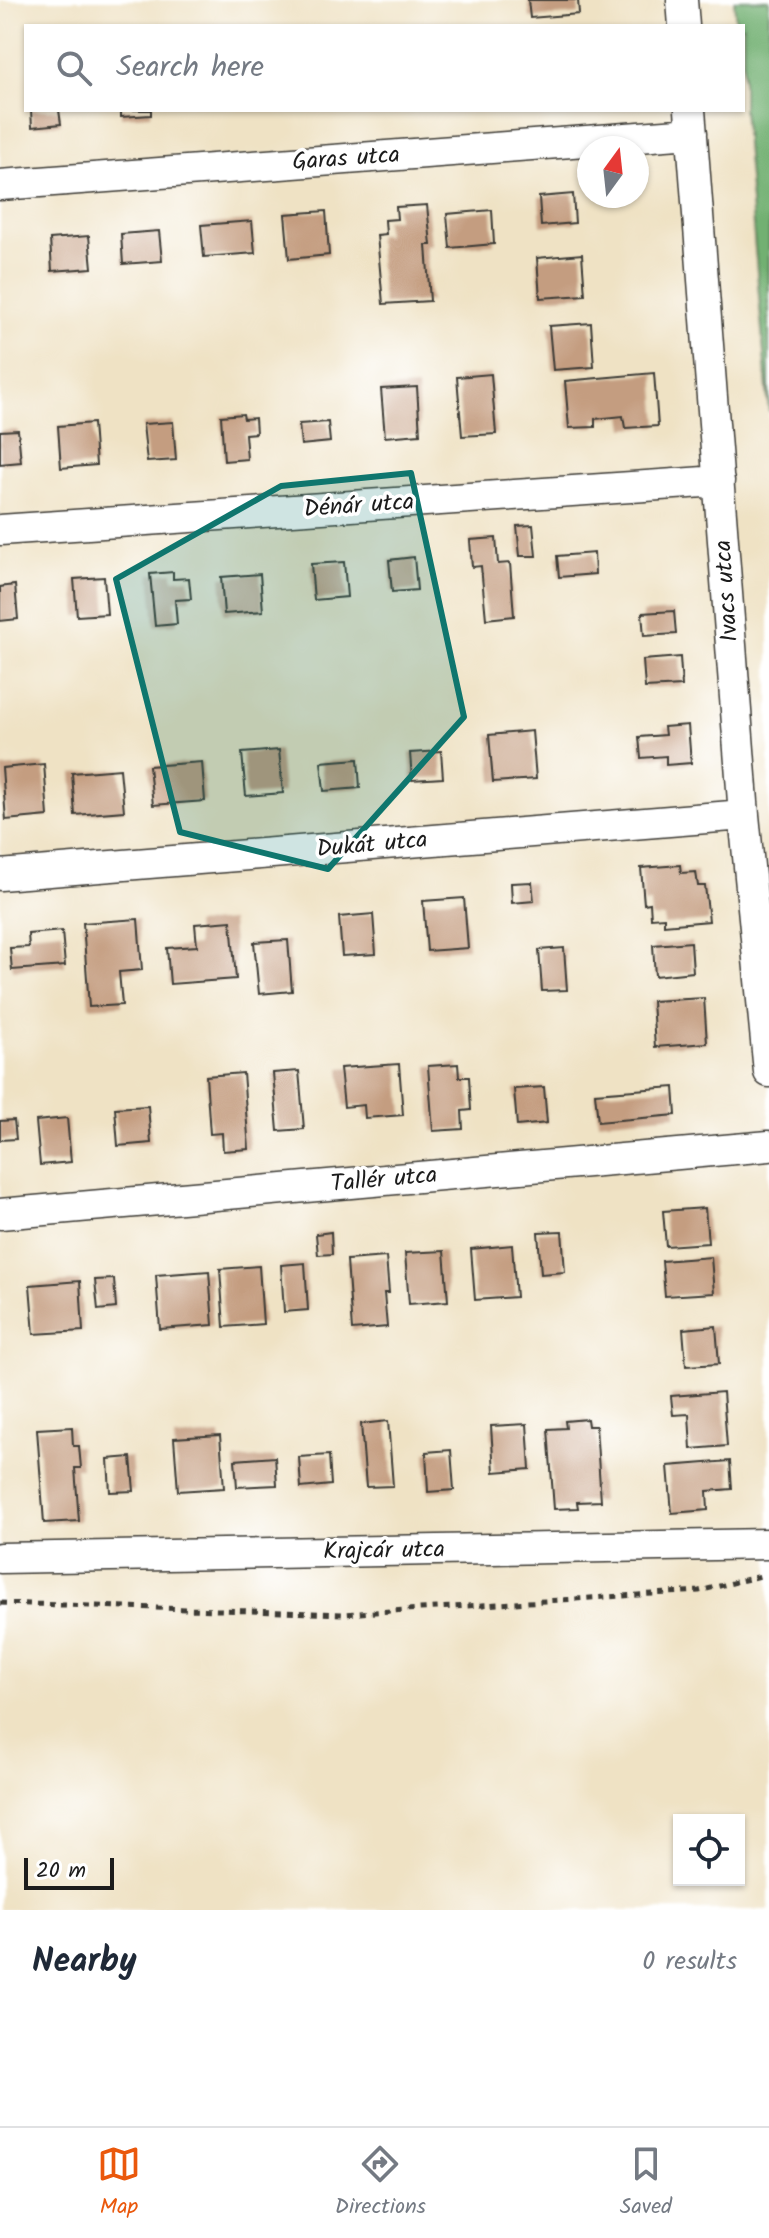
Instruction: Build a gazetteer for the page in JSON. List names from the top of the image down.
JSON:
{
  "streets": {
    "street": [
      "Garas utca",
      "Dénár utca",
      "Ivacs utca",
      "Dukát utca",
      "Tallér utca",
      "Krajcár utca"
    ]
  },
  "crossings": [
    ["Garas utca", "Ivacs utca"],
    ["Dénár utca", "Ivacs utca"],
    ["Ivacs utca", "Dukát utca"]
  ],
  "scale_bar": "20 m",
  "north": "top",
  "page": {
    "search": "Search here",
    "scale": "20 m",
    "heading": ["Nearby", "0 results"],
    "nav": ["Map", "Directions", "Saved"]
  }
}
